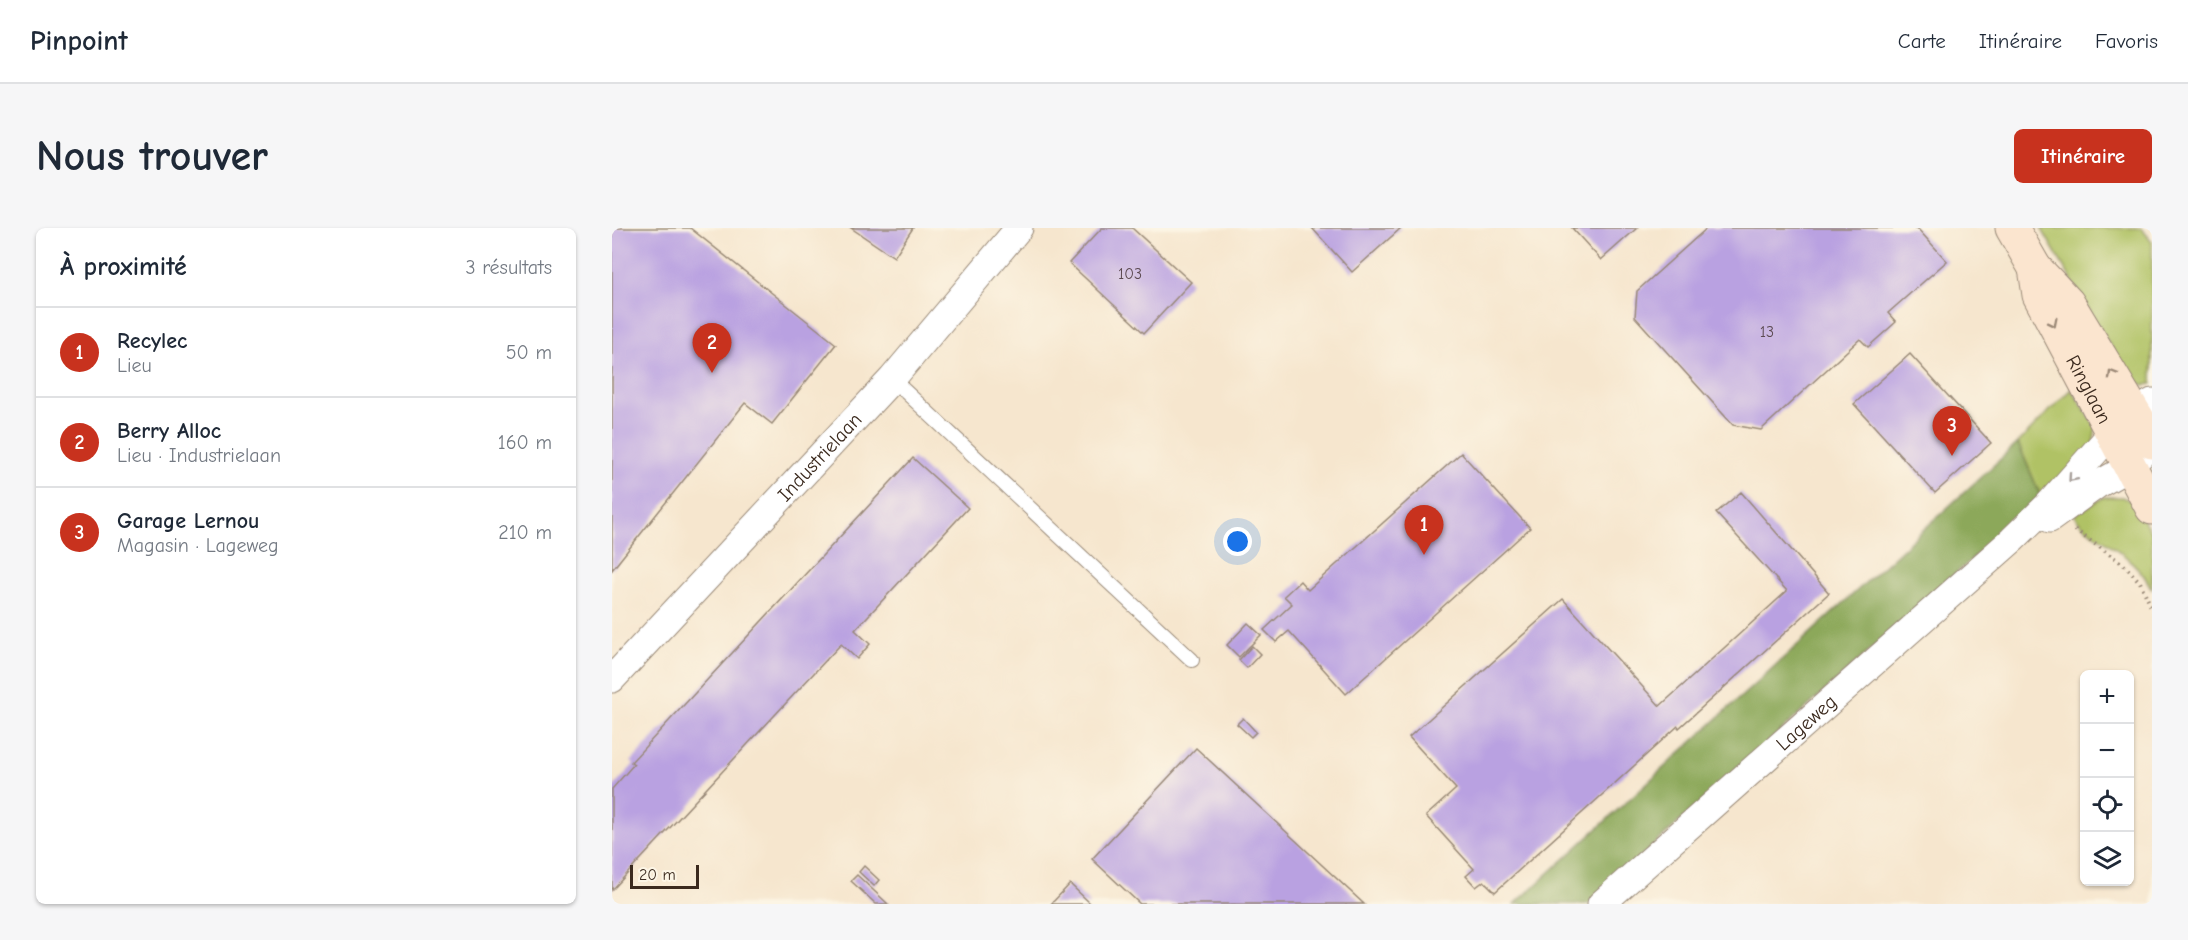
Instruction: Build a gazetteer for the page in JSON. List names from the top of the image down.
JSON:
{
  "streets": {
    "main road": ["Ringlaan"],
    "street": ["Industrielaan", "Lageweg"]
  },
  "crossings": [
    ["Ringlaan", "Lageweg"]
  ],
  "house_numbers": ["103", "13"],
  "scale_bar": "20 m",
  "page": {
    "header": "Pinpoint",
    "nav": ["Carte", "Itinéraire", "Favoris"],
    "buttons": "Itinéraire",
    "title": "Nous trouver",
    "heading": ["À proximité", "3 résultats"],
    "list": [
      {
        "mark": "1",
        "name": "Recylec",
        "note": "Lieu",
        "value": "50 m"
      },
      {
        "mark": "2",
        "name": "Berry Alloc",
        "note": "Lieu · Industrielaan",
        "value": "160 m"
      },
      {
        "mark": "3",
        "name": "Garage Lernou",
        "note": "Magasin · Lageweg",
        "value": "210 m"
      }
    ],
    "pins": ["2", "3", "1"],
    "map_buttons": ["+", "−"],
    "scale": "20 m"
  }
}
